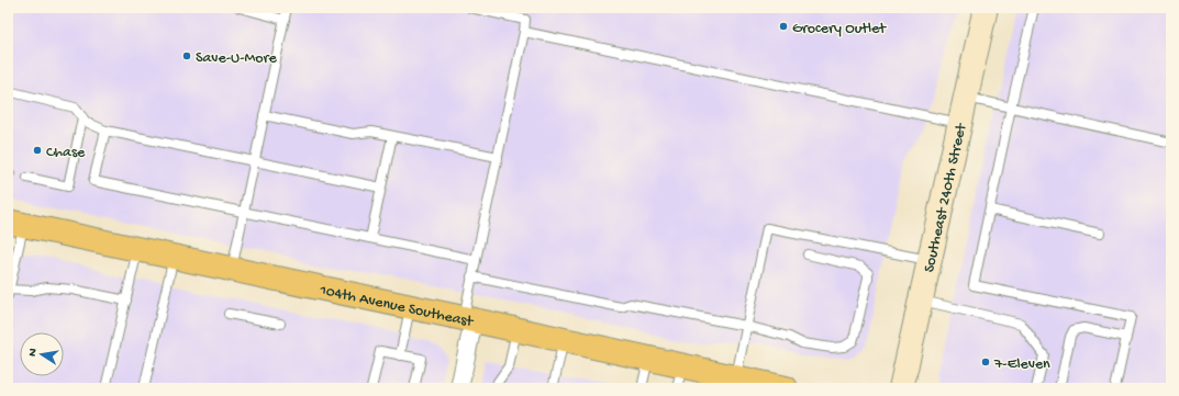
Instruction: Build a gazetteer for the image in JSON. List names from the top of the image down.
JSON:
{
  "streets": {
    "main road": ["Southeast 240th Street", "104th Avenue Southeast"]
  },
  "places": [
    "Grocery Outlet",
    "Save-U-More",
    "Chase",
    "7-Eleven"
  ],
  "north": "left"
}
